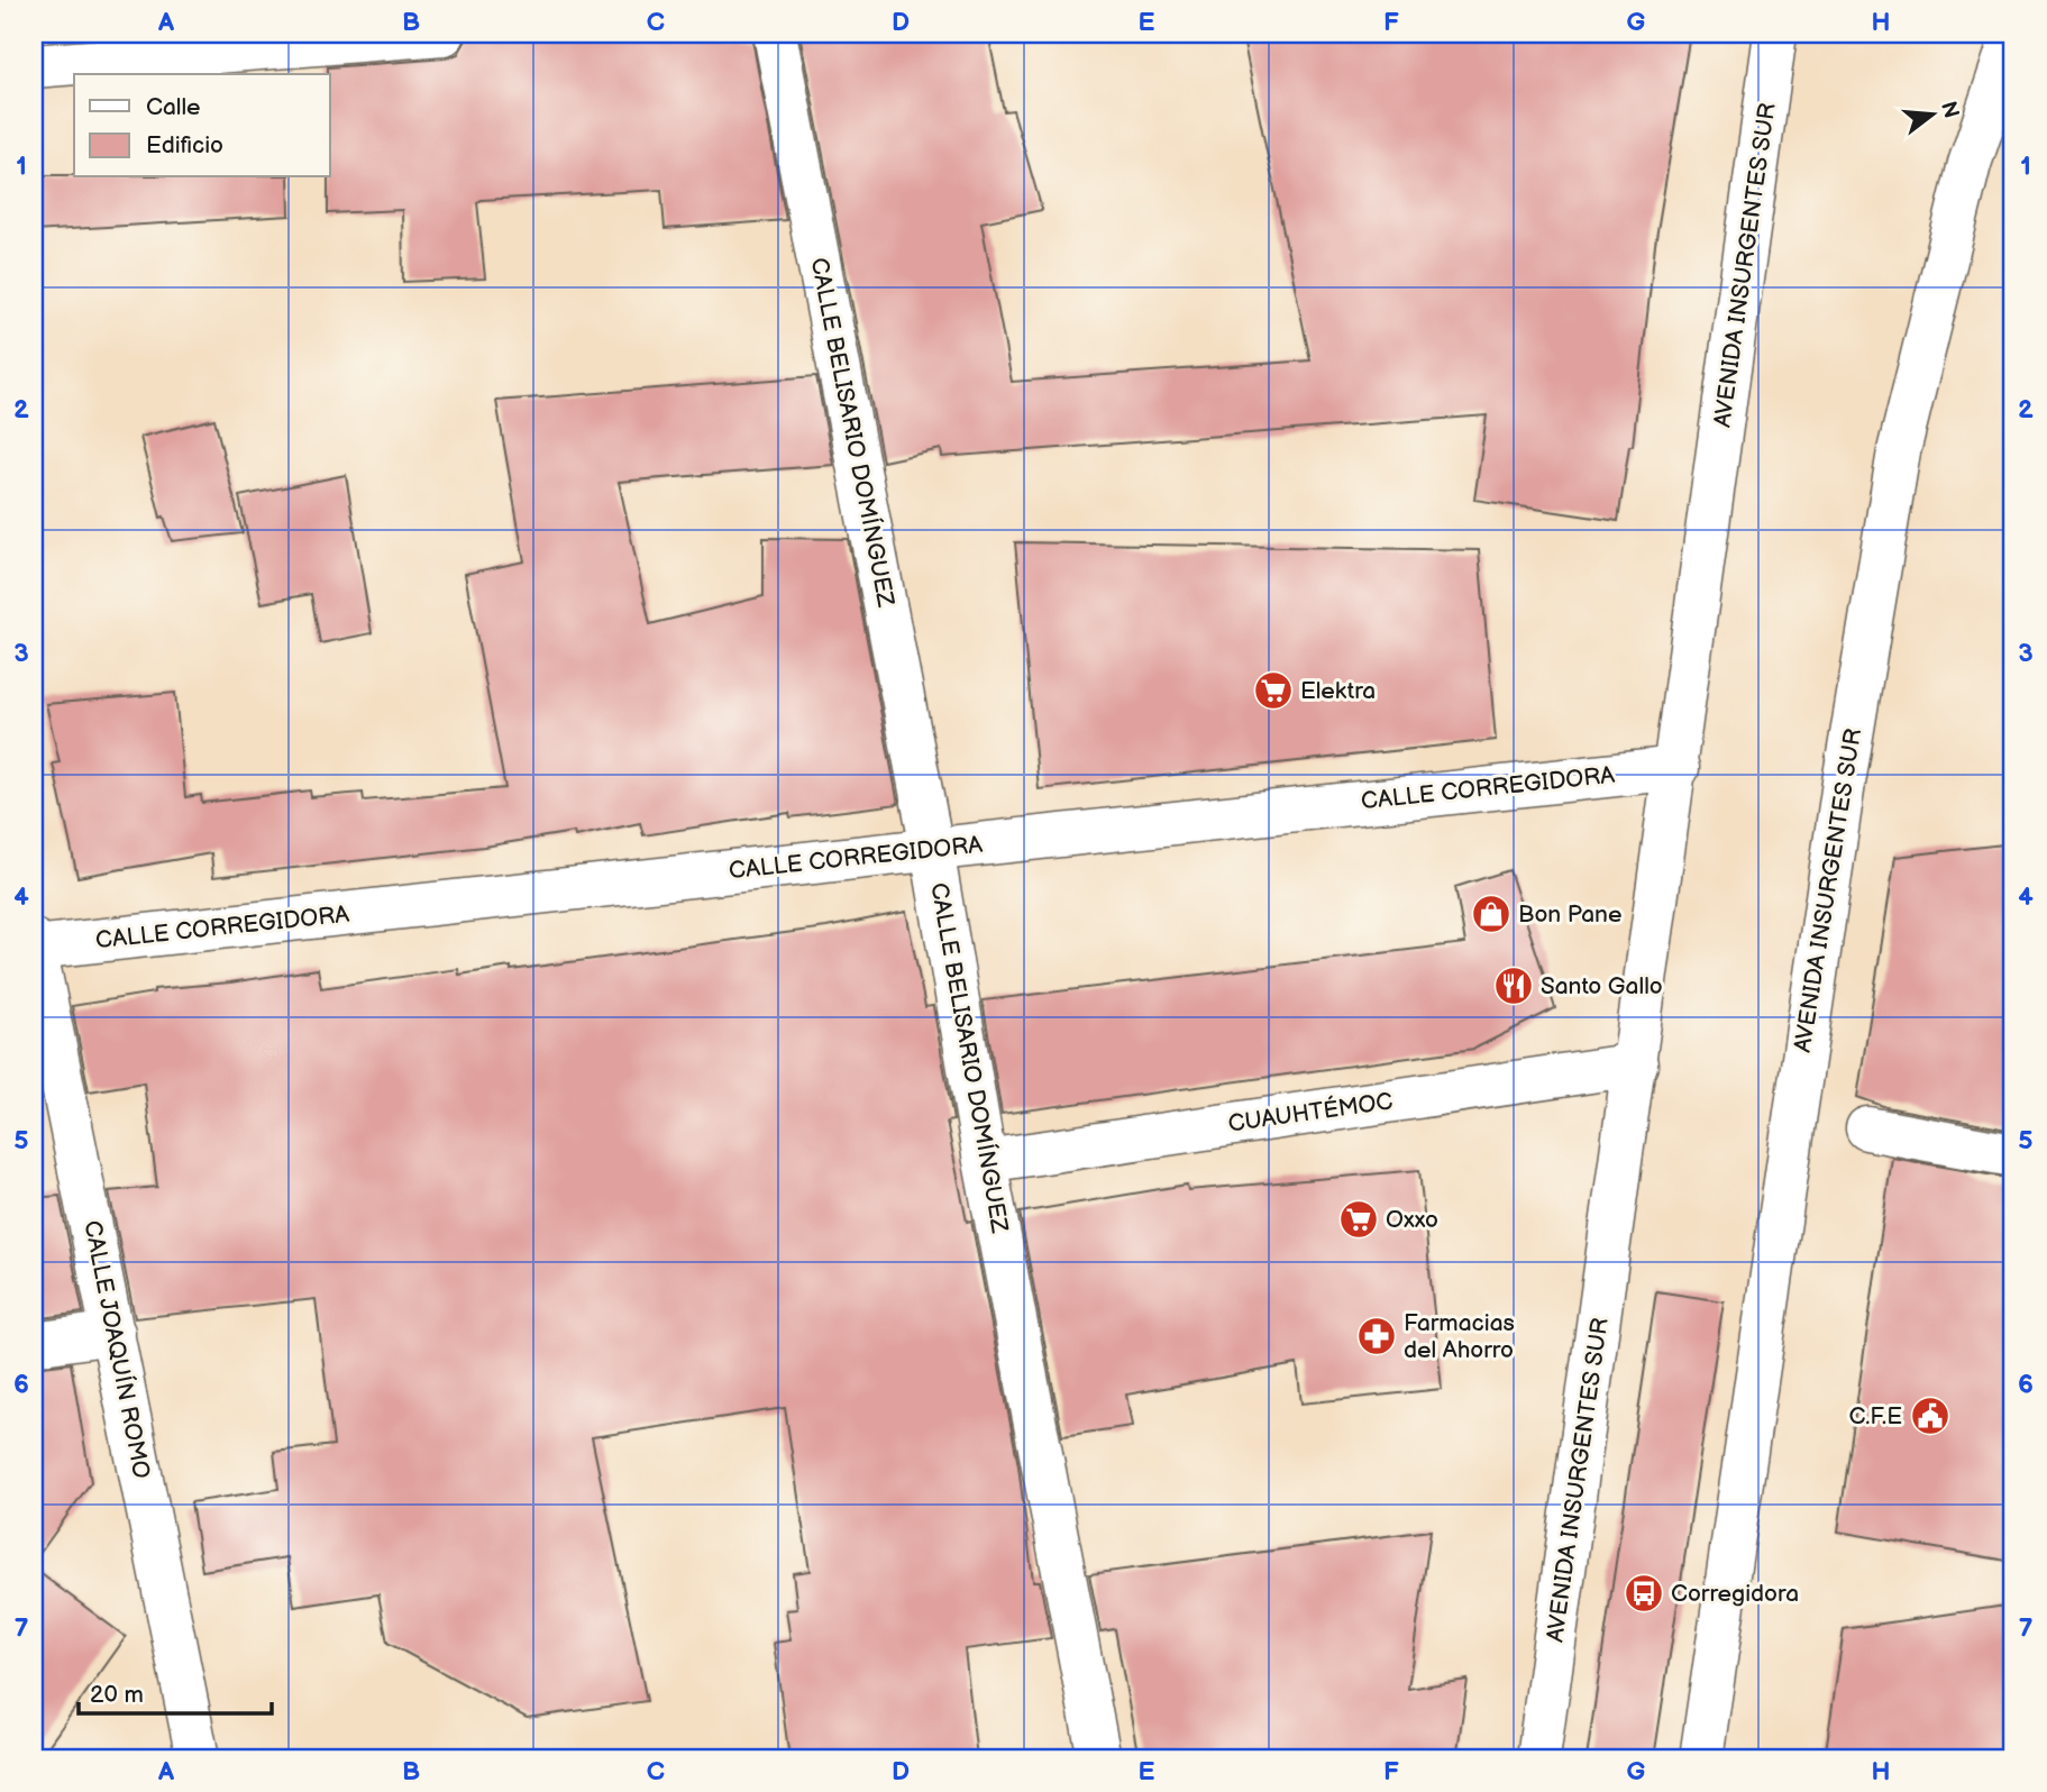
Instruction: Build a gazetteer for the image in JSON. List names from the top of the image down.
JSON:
{
  "streets": {
    "street": [
      "AVENIDA INSURGENTES SUR",
      "CALLE BELISARIO DOMÍNGUEZ",
      "CALLE CORREGIDORA",
      "CUAUHTÉMOC",
      "CALLE JOAQUÍN ROMO"
    ]
  },
  "crossings": [
    ["AVENIDA INSURGENTES SUR", "CALLE CORREGIDORA"],
    ["AVENIDA INSURGENTES SUR", "CUAUHTÉMOC"],
    ["CALLE BELISARIO DOMÍNGUEZ", "CALLE CORREGIDORA"],
    ["CALLE BELISARIO DOMÍNGUEZ", "CUAUHTÉMOC"],
    ["CALLE CORREGIDORA", "CALLE JOAQUÍN ROMO"]
  ],
  "places": {
    "supermarket": ["Elektra", "Oxxo"],
    "shop": ["Bon Pane"],
    "restaurant": ["Santo Gallo"],
    "pharmacy": ["Farmacias del Ahorro"],
    "public building": ["C.F.E"],
    "bus stop": ["Corregidora"]
  },
  "legend": ["Calle", "Edificio"],
  "scale_bar": "20 m",
  "north": "right",
  "grid": {
    "columns": [
      "A",
      "B",
      "C",
      "D",
      "E",
      "F",
      "G",
      "H"
    ],
    "rows": [
      "1",
      "2",
      "3",
      "4",
      "5",
      "6",
      "7"
    ]
  }
}
